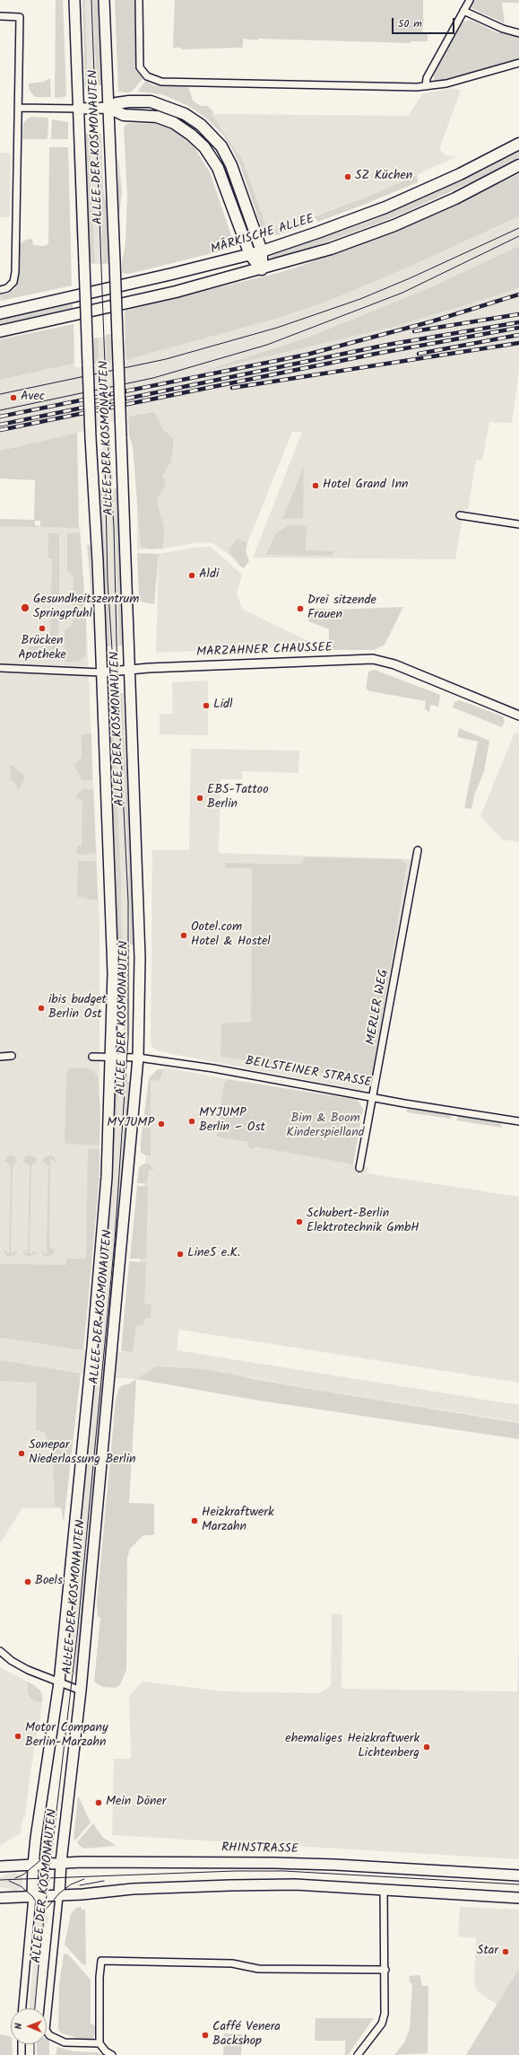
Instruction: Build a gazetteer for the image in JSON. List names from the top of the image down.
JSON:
{
  "streets": {
    "main road": ["ALLEE DER KOSMONAUTEN", "MÄRKISCHE ALLEE", "RHINSTRASSE"],
    "street": ["MARZAHNER CHAUSSEE", "MERLER WEG", "BEILSTEINER STRASSE"]
  },
  "crossings": [
    ["ALLEE DER KOSMONAUTEN", "MARZAHNER CHAUSSEE"],
    ["ALLEE DER KOSMONAUTEN", "BEILSTEINER STRASSE"],
    ["ALLEE DER KOSMONAUTEN", "RHINSTRASSE"],
    ["MERLER WEG", "BEILSTEINER STRASSE"]
  ],
  "parks": ["Bim & Boom Kinderspielland"],
  "places": [
    "SZ Küchen",
    "Avec",
    "Hotel Grand Inn",
    "Aldi",
    "Gesundheitszentrum Springpfuhl",
    "Drei sitzende Frauen",
    "Brücken Apotheke",
    "Lidl",
    "EBS-Tattoo Berlin",
    "Ootel.com Hotel & Hostel",
    "ibis budget Berlin Ost",
    "MYJUMP Berlin – Ost",
    "MYJUMP",
    "Schubert-Berlin Elektrotechnik GmbH",
    "Line5 e.K.",
    "Sonepar Niederlassung Berlin",
    "Heizkraftwerk Marzahn",
    "Boels",
    "Motor Company Berlin-Marzahn",
    "ehemaliges Heizkraftwerk Lichtenberg",
    "Mein Döner",
    "Star",
    "Caffé Venera Backshop"
  ],
  "scale_bar": "50 m",
  "north": "left"
}
